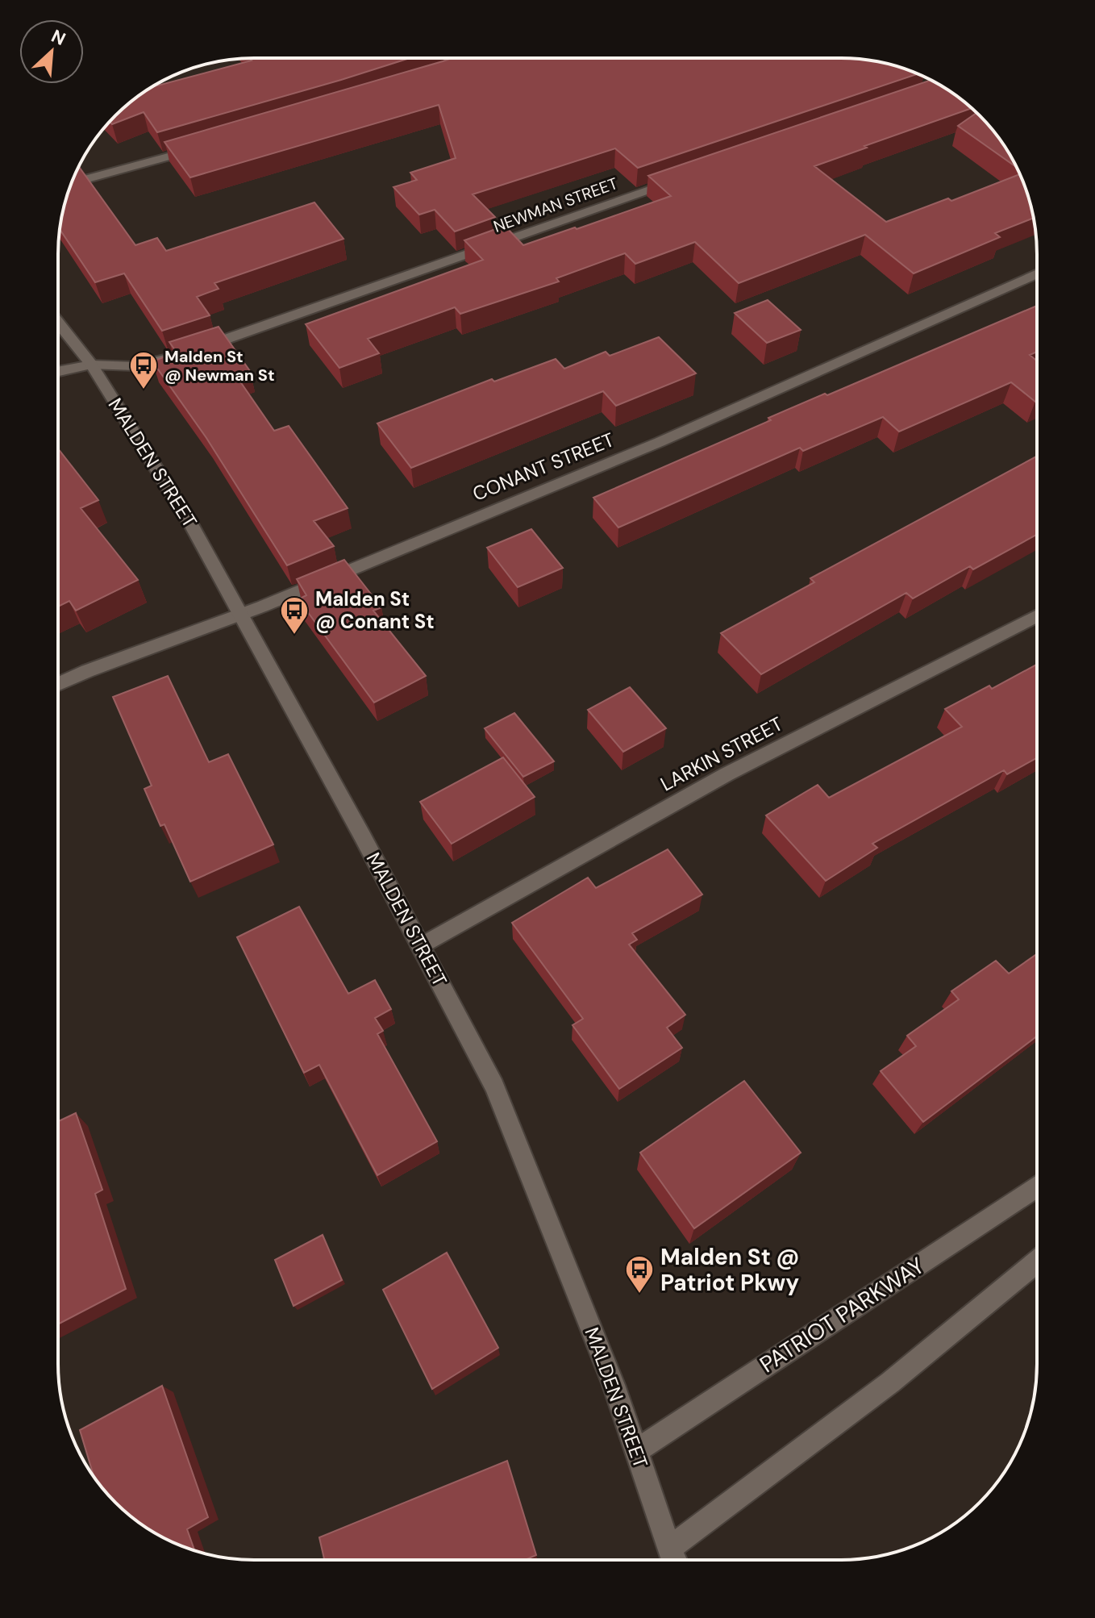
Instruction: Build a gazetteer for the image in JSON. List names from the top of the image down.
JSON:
{
  "streets": {
    "street": [
      "NEWMAN STREET",
      "MALDEN STREET",
      "CONANT STREET",
      "LARKIN STREET",
      "PATRIOT PARKWAY"
    ]
  },
  "crossings": [
    ["NEWMAN STREET", "MALDEN STREET"],
    ["MALDEN STREET", "CONANT STREET"],
    ["MALDEN STREET", "LARKIN STREET"],
    ["MALDEN STREET", "PATRIOT PARKWAY"]
  ],
  "places": {
    "bus stop": ["Malden St @ Newman St", "Malden St @ Conant St", "Malden St @ Patriot Pkwy"]
  },
  "north": "top right"
}
